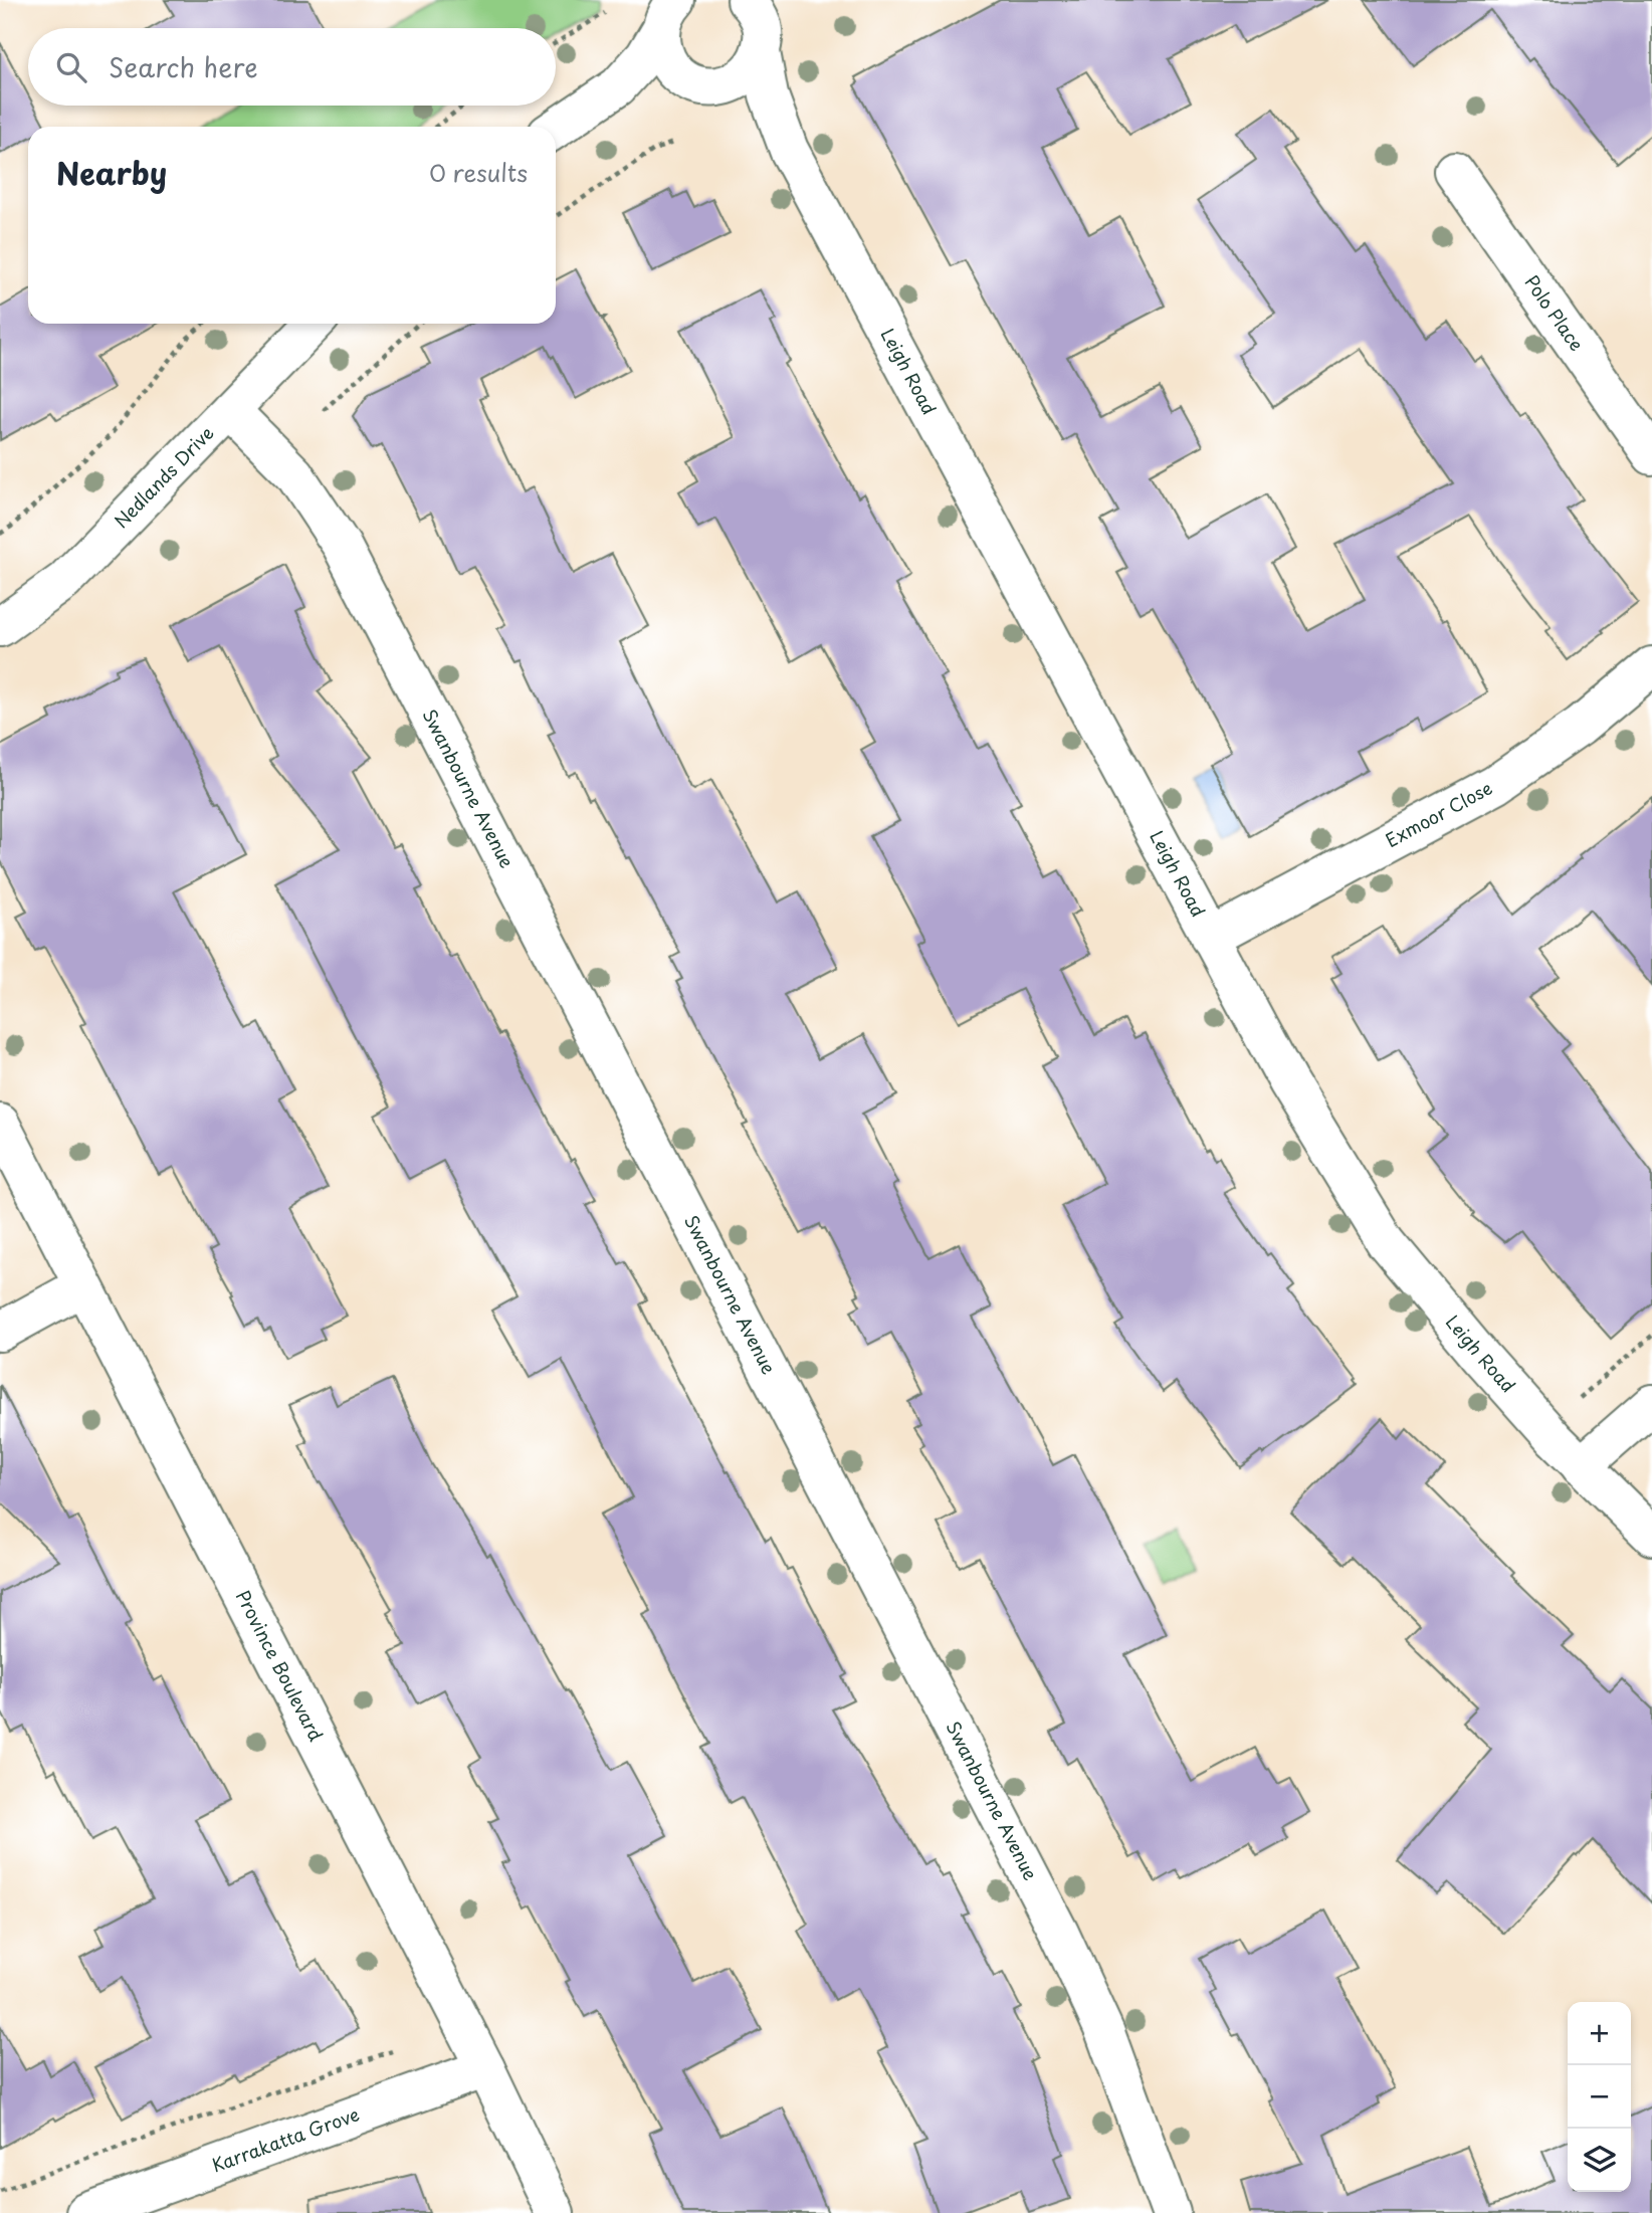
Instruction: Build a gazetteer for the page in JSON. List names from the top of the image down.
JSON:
{
  "streets": {
    "street": [
      "Polo Place",
      "Leigh Road",
      "Nedlands Drive",
      "Swanbourne Avenue",
      "Exmoor Close",
      "Province Boulevard",
      "Karrakatta Grove"
    ]
  },
  "crossings": [
    ["Leigh Road", "Exmoor Close"],
    ["Nedlands Drive", "Swanbourne Avenue"],
    ["Province Boulevard", "Karrakatta Grove"]
  ],
  "page": {
    "search": "Search here",
    "heading": ["Nearby", "0 results"],
    "map_buttons": ["+", "−"]
  }
}
